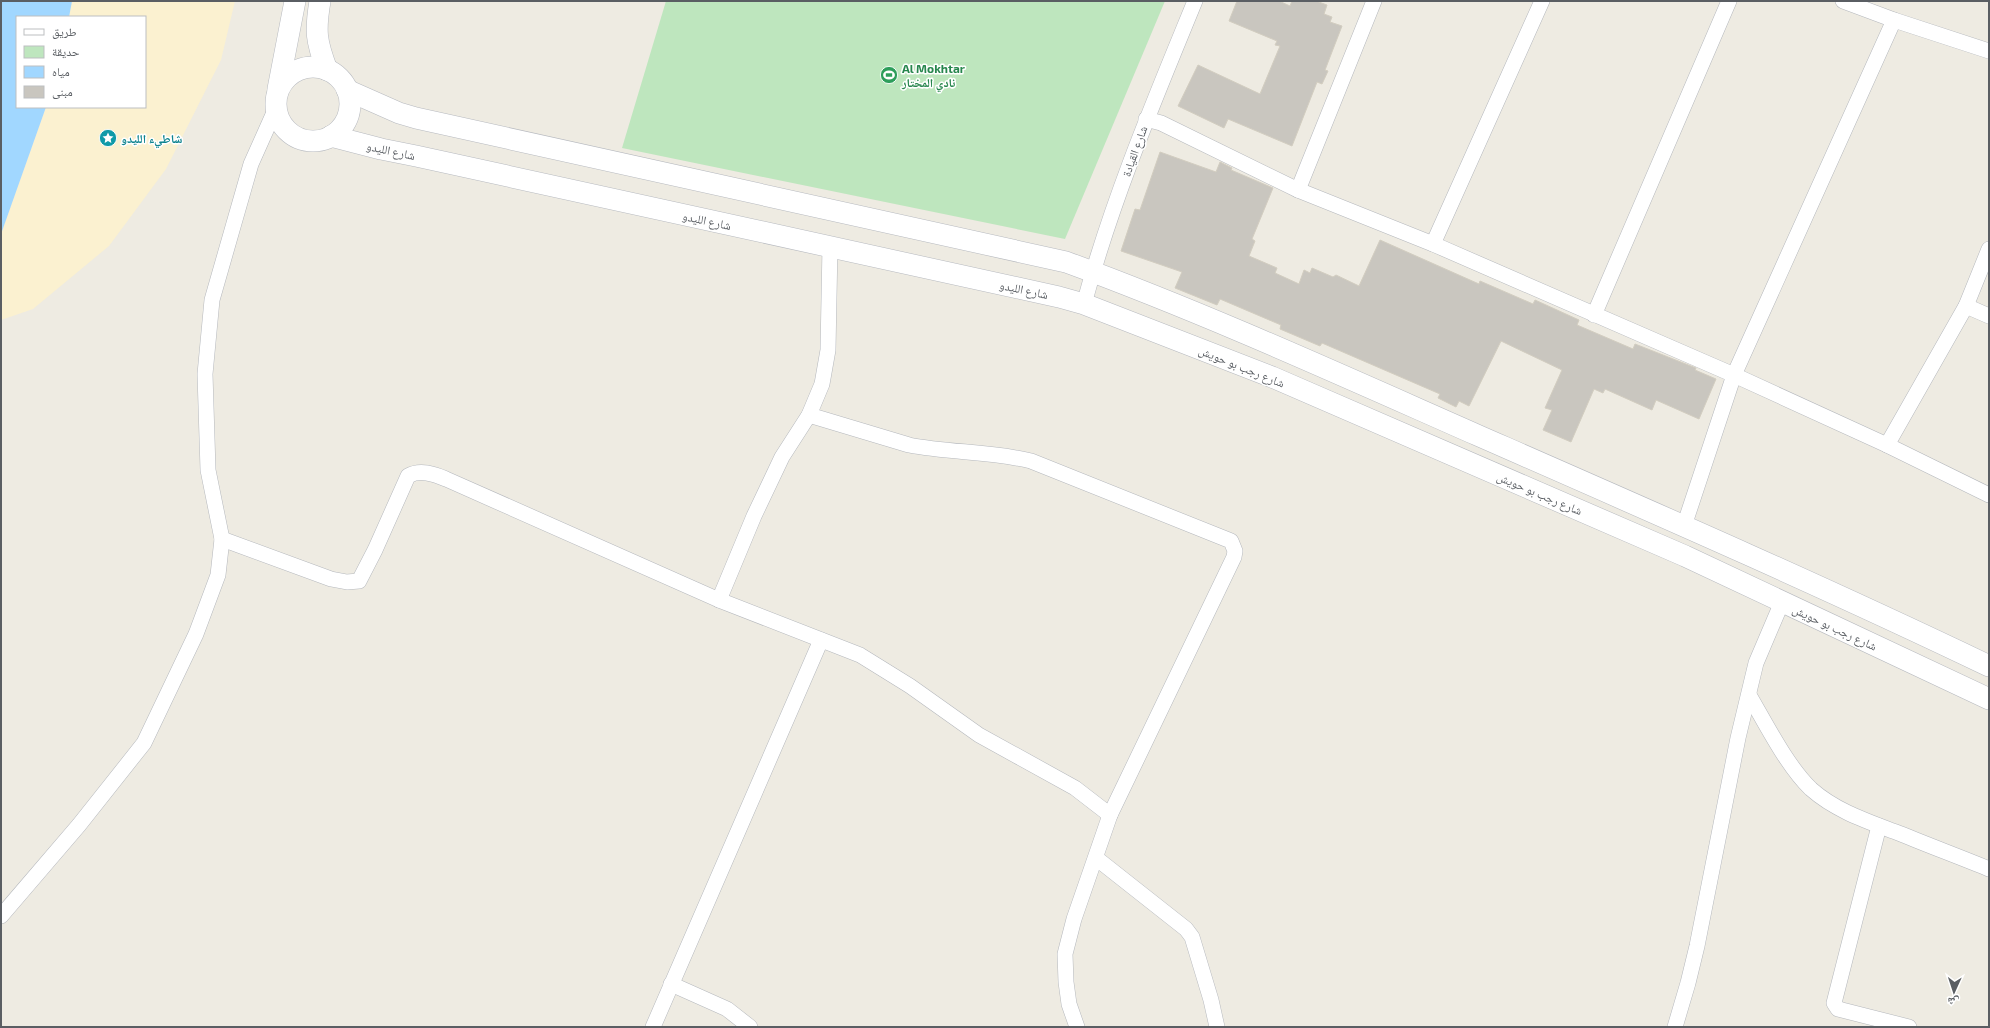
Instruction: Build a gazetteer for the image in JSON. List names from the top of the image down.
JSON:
{
  "streets": {
    "main road": ["شارع الليدو", "شارع رجب بو حويش"],
    "street": ["شارع القيادة"]
  },
  "crossings": [
    ["شارع الليدو", "شارع القيادة"],
    ["شارع الليدو", "شارع رجب بو حويش"],
    ["شارع القيادة", "شارع رجب بو حويش"]
  ],
  "places": {
    "sports": ["Al Mokhtar نادي المختار"],
    "place": ["شاطيء الليدو"]
  },
  "legend": [
    "طريق",
    "حديقة",
    "مياه",
    "مبنى"
  ],
  "north": "bottom"
}
